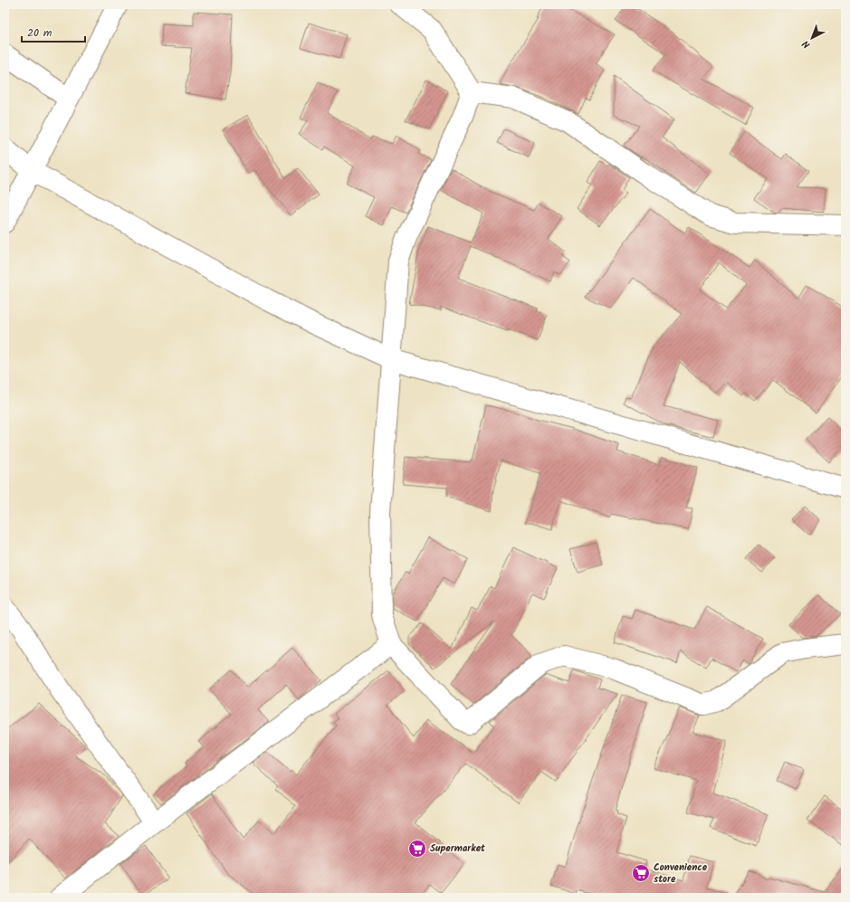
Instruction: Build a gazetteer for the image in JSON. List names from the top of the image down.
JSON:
{
  "places": {
    "supermarket": ["Supermarket", "Convenience store"]
  },
  "scale_bar": "20 m",
  "north": "bottom left"
}
